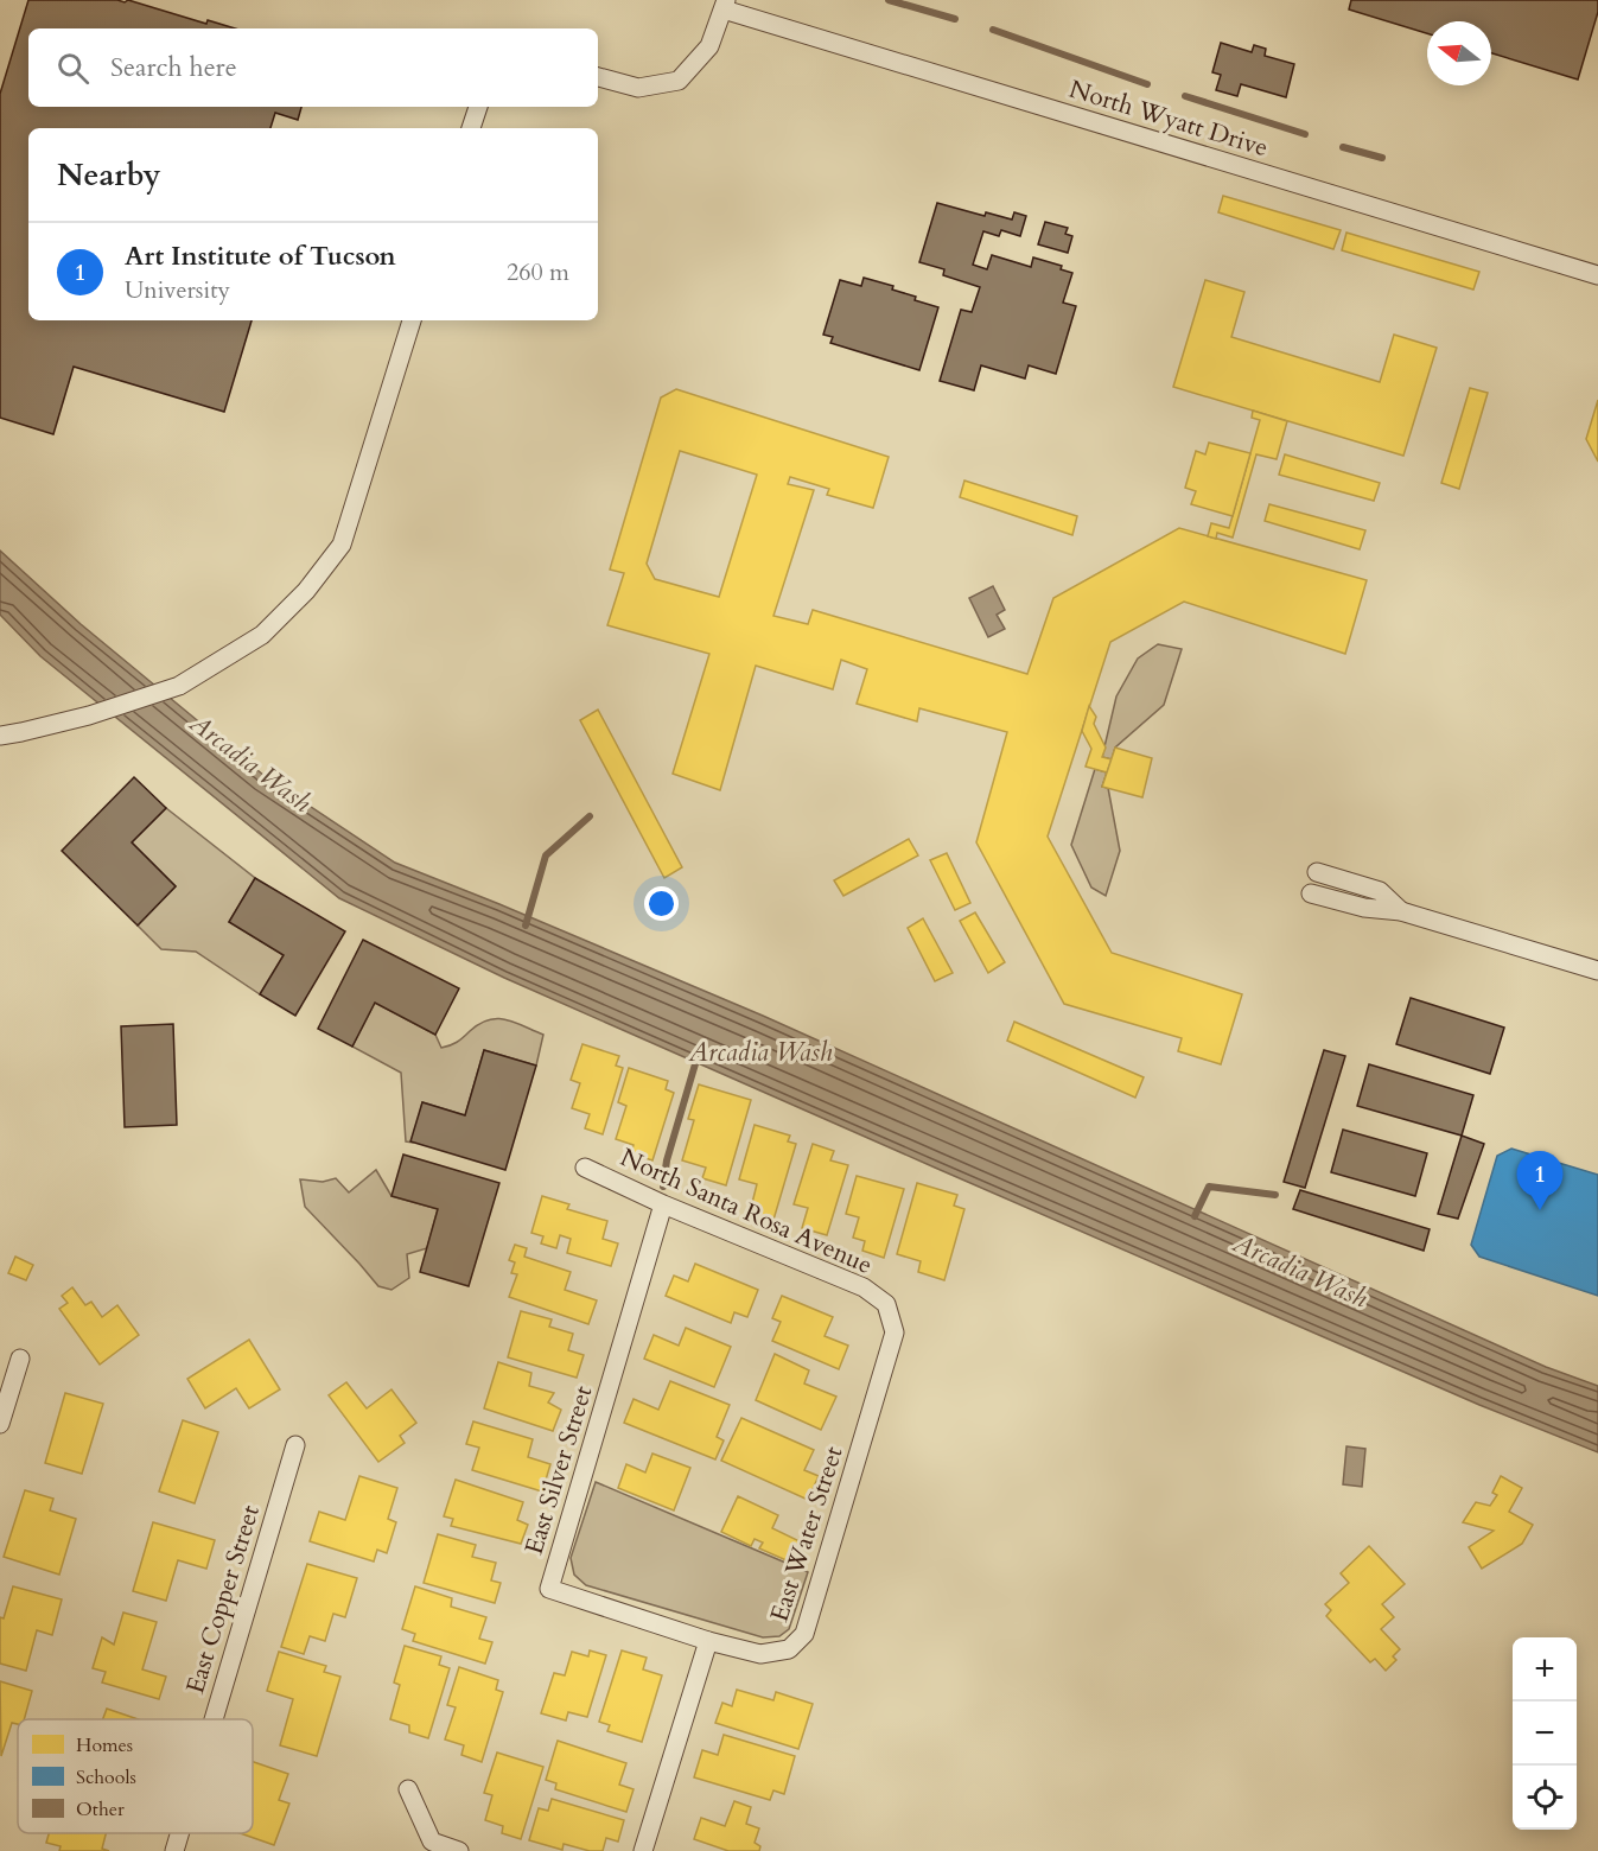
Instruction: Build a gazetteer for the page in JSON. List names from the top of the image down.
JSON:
{
  "streets": {
    "street": [
      "North Wyatt Drive",
      "North Santa Rosa Avenue",
      "East Silver Street",
      "East Water Street",
      "East Copper Street"
    ]
  },
  "crossings": [
    ["North Santa Rosa Avenue", "East Silver Street"],
    ["North Santa Rosa Avenue", "East Water Street"],
    ["East Silver Street", "East Water Street"]
  ],
  "water": ["Arcadia Wash"],
  "legend": ["Homes", "Schools", "Other"],
  "north": "left",
  "page": {
    "search": "Search here",
    "heading": "Nearby",
    "list": [
      {
        "mark": "1",
        "name": "Art Institute of Tucson",
        "note": "University",
        "value": "260 m"
      }
    ],
    "pins": "1",
    "map_buttons": ["+", "−"]
  }
}
